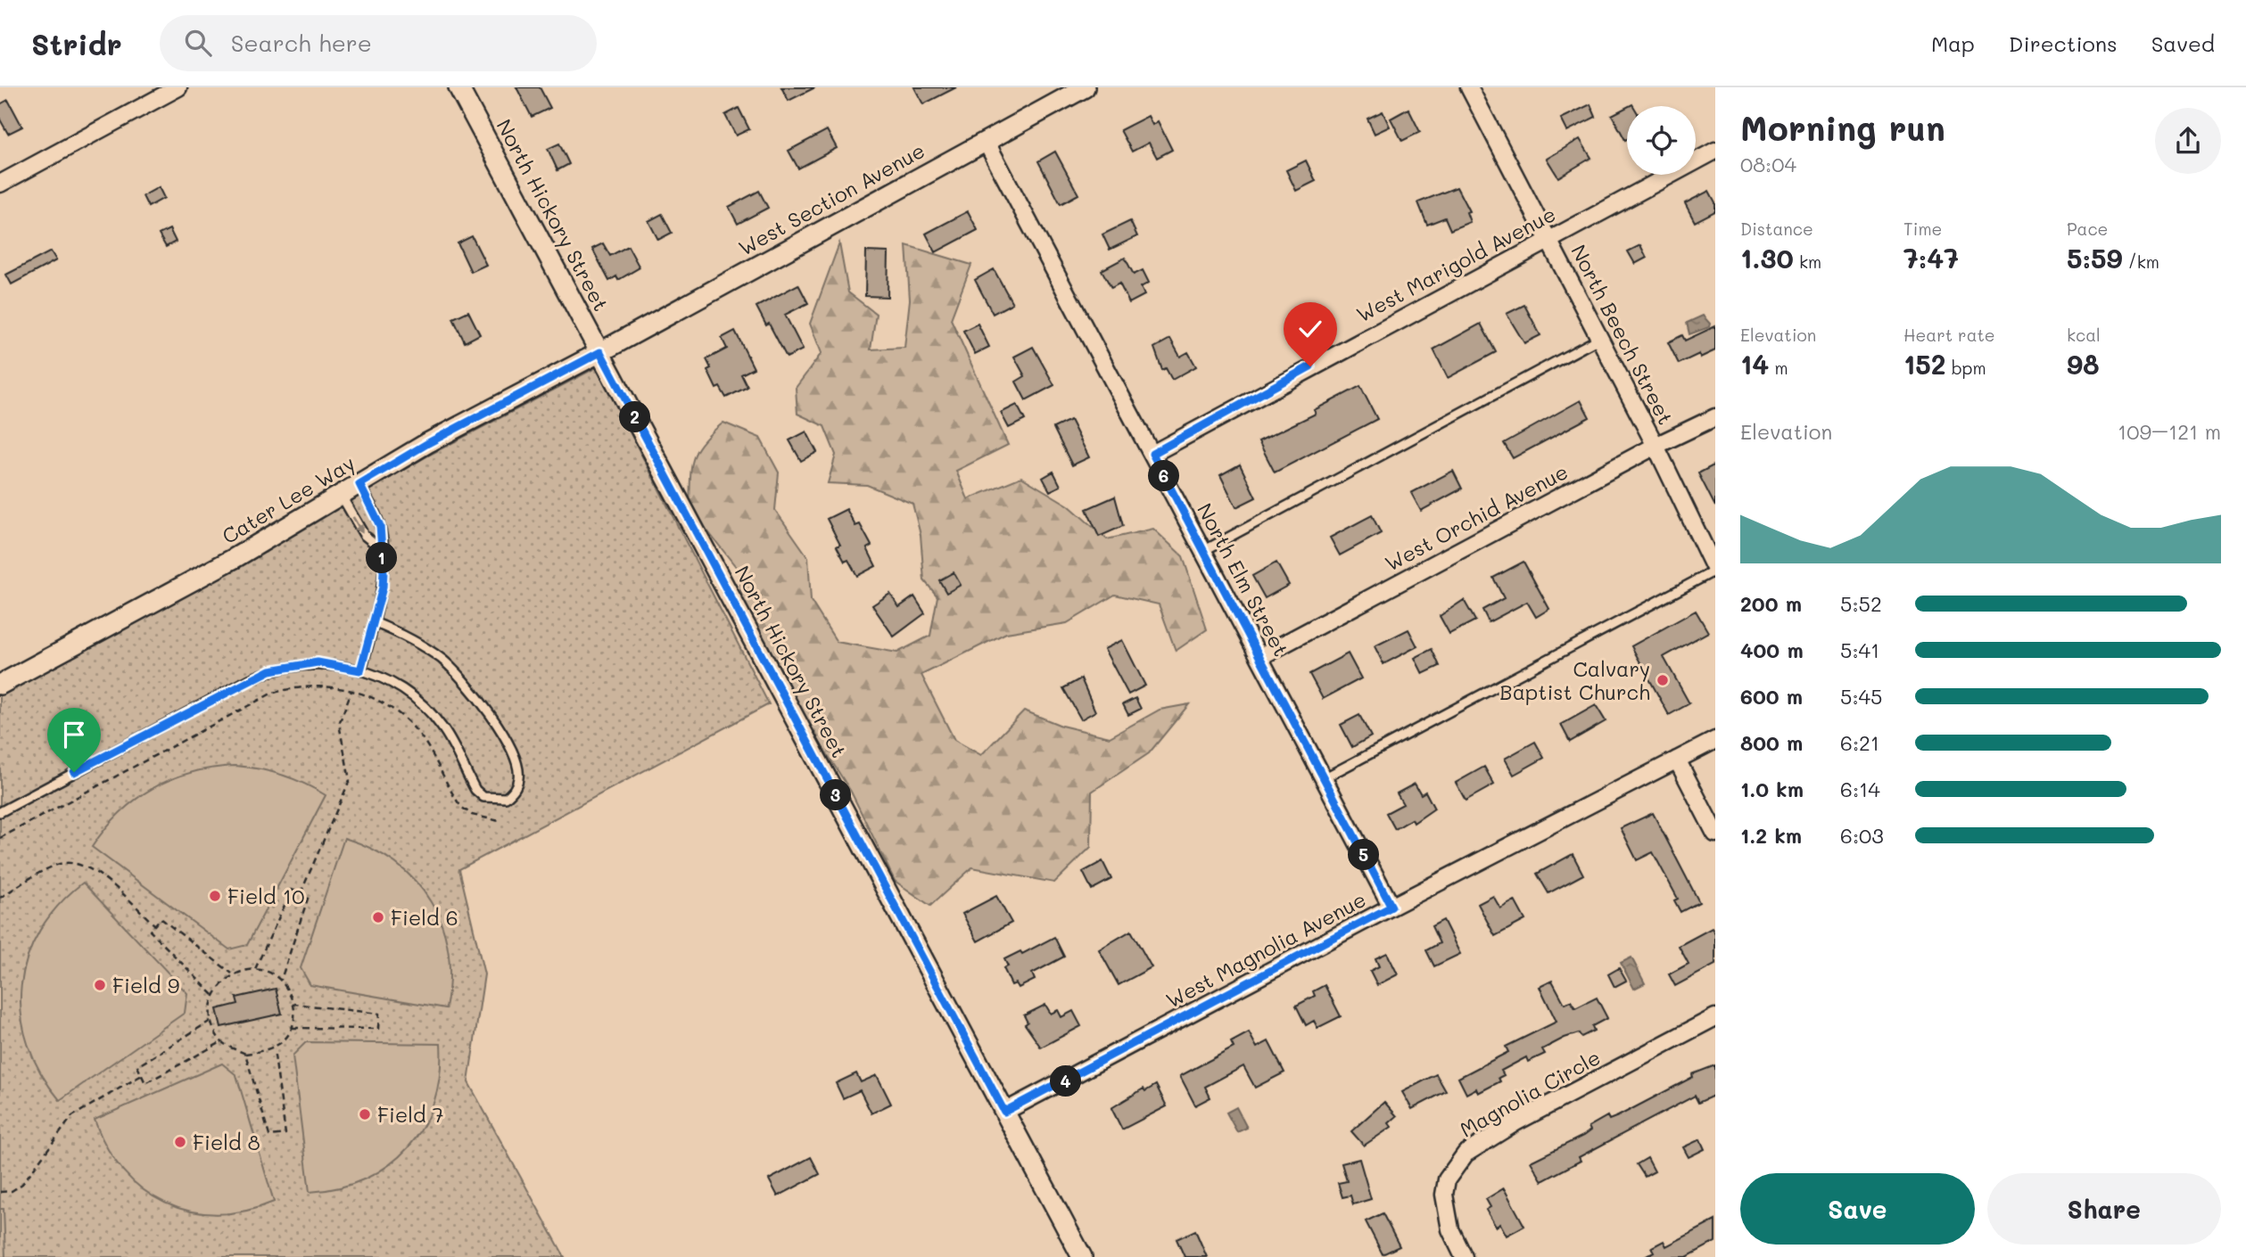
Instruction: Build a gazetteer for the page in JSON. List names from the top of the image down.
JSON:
{
  "streets": {
    "street": [
      "West Section Avenue",
      "North Hickory Street",
      "West Marigold Avenue",
      "North Beech Street",
      "Cater Lee Way",
      "West Orchid Avenue",
      "North Elm Street",
      "West Magnolia Avenue",
      "Magnolia Circle"
    ]
  },
  "crossings": [
    ["West Section Avenue", "North Hickory Street"],
    ["West Section Avenue", "Cater Lee Way"],
    ["West Section Avenue", "North Elm Street"],
    ["North Hickory Street", "Cater Lee Way"],
    ["North Hickory Street", "West Magnolia Avenue"],
    ["West Marigold Avenue", "North Beech Street"],
    ["West Marigold Avenue", "North Elm Street"],
    ["North Beech Street", "West Orchid Avenue"],
    ["West Orchid Avenue", "North Elm Street"],
    ["North Elm Street", "West Magnolia Avenue"]
  ],
  "places": [
    "Calvary Baptist Church",
    "Field 10",
    "Field 6",
    "Field 9",
    "Field 7",
    "Field 8"
  ],
  "page": {
    "header": "Stridr",
    "search": "Search here",
    "nav": ["Map", "Directions", "Saved"],
    "heading": ["Morning run", "08:04"],
    "stats": [
      ["Distance", "1.30 km"],
      ["Time", "7:47"],
      ["Pace", "5:59 /km"],
      ["Elevation", "14 m"],
      ["Heart rate", "152 bpm"],
      ["kcal", "98"]
    ],
    "pins": [
      "2",
      "6",
      "1",
      "3",
      "5",
      "4"
    ],
    "chart": ["Elevation", "109–121 m"],
    "list": [
      {
        "name": "200 m",
        "note": "5:52"
      },
      {
        "name": "400 m",
        "note": "5:41"
      },
      {
        "name": "600 m",
        "note": "5:45"
      },
      {
        "name": "800 m",
        "note": "6:21"
      },
      {
        "name": "1.0 km",
        "note": "6:14"
      },
      {
        "name": "1.2 km",
        "note": "6:03"
      }
    ],
    "buttons": ["Save", "Share"]
  }
}
